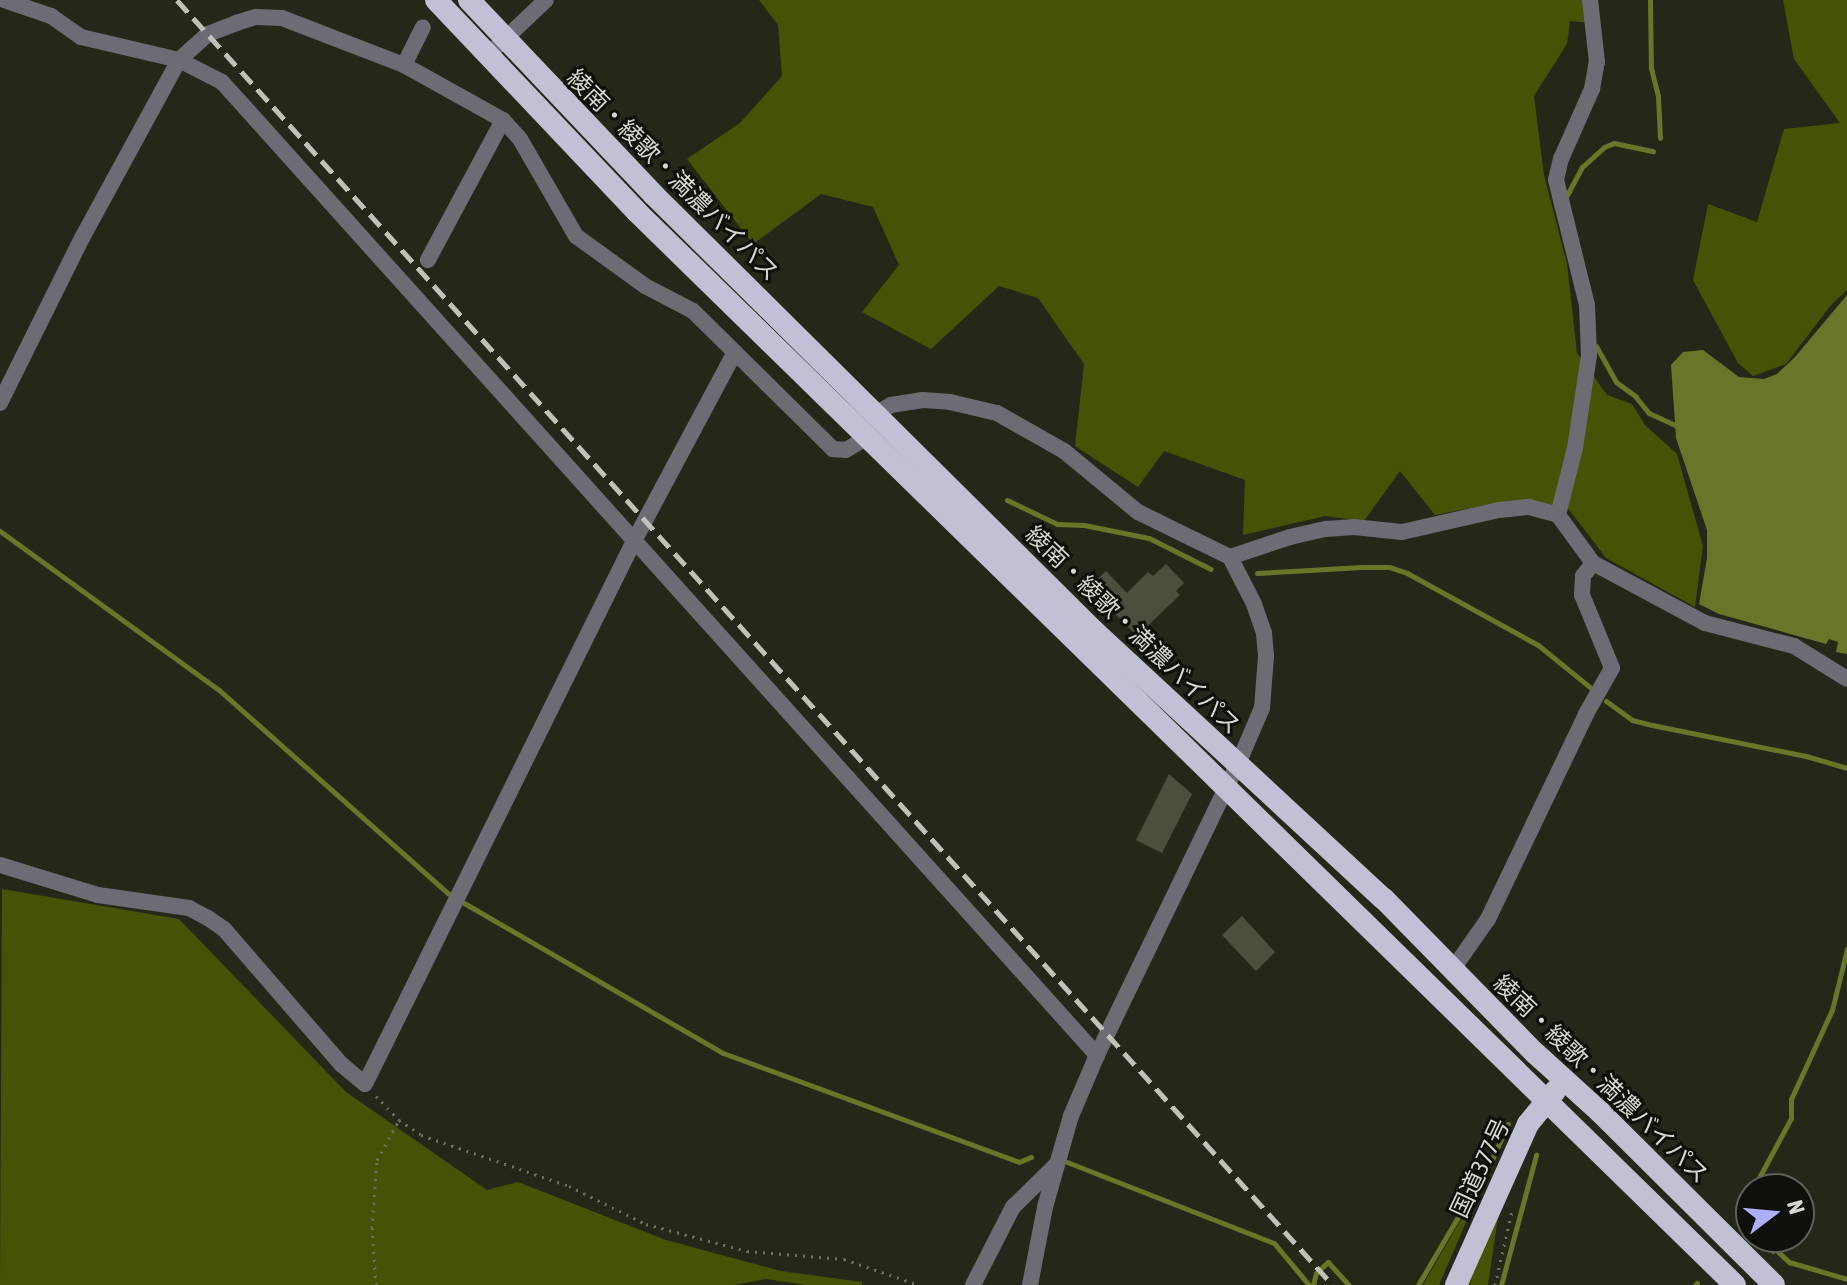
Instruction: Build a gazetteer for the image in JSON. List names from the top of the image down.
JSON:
{
  "streets": {
    "highway": ["綾南・綾歌・満濃バイパス", "国道377号"]
  },
  "crossings": [
    ["綾南・綾歌・満濃バイパス", "国道377号"]
  ],
  "north": "right"
}
